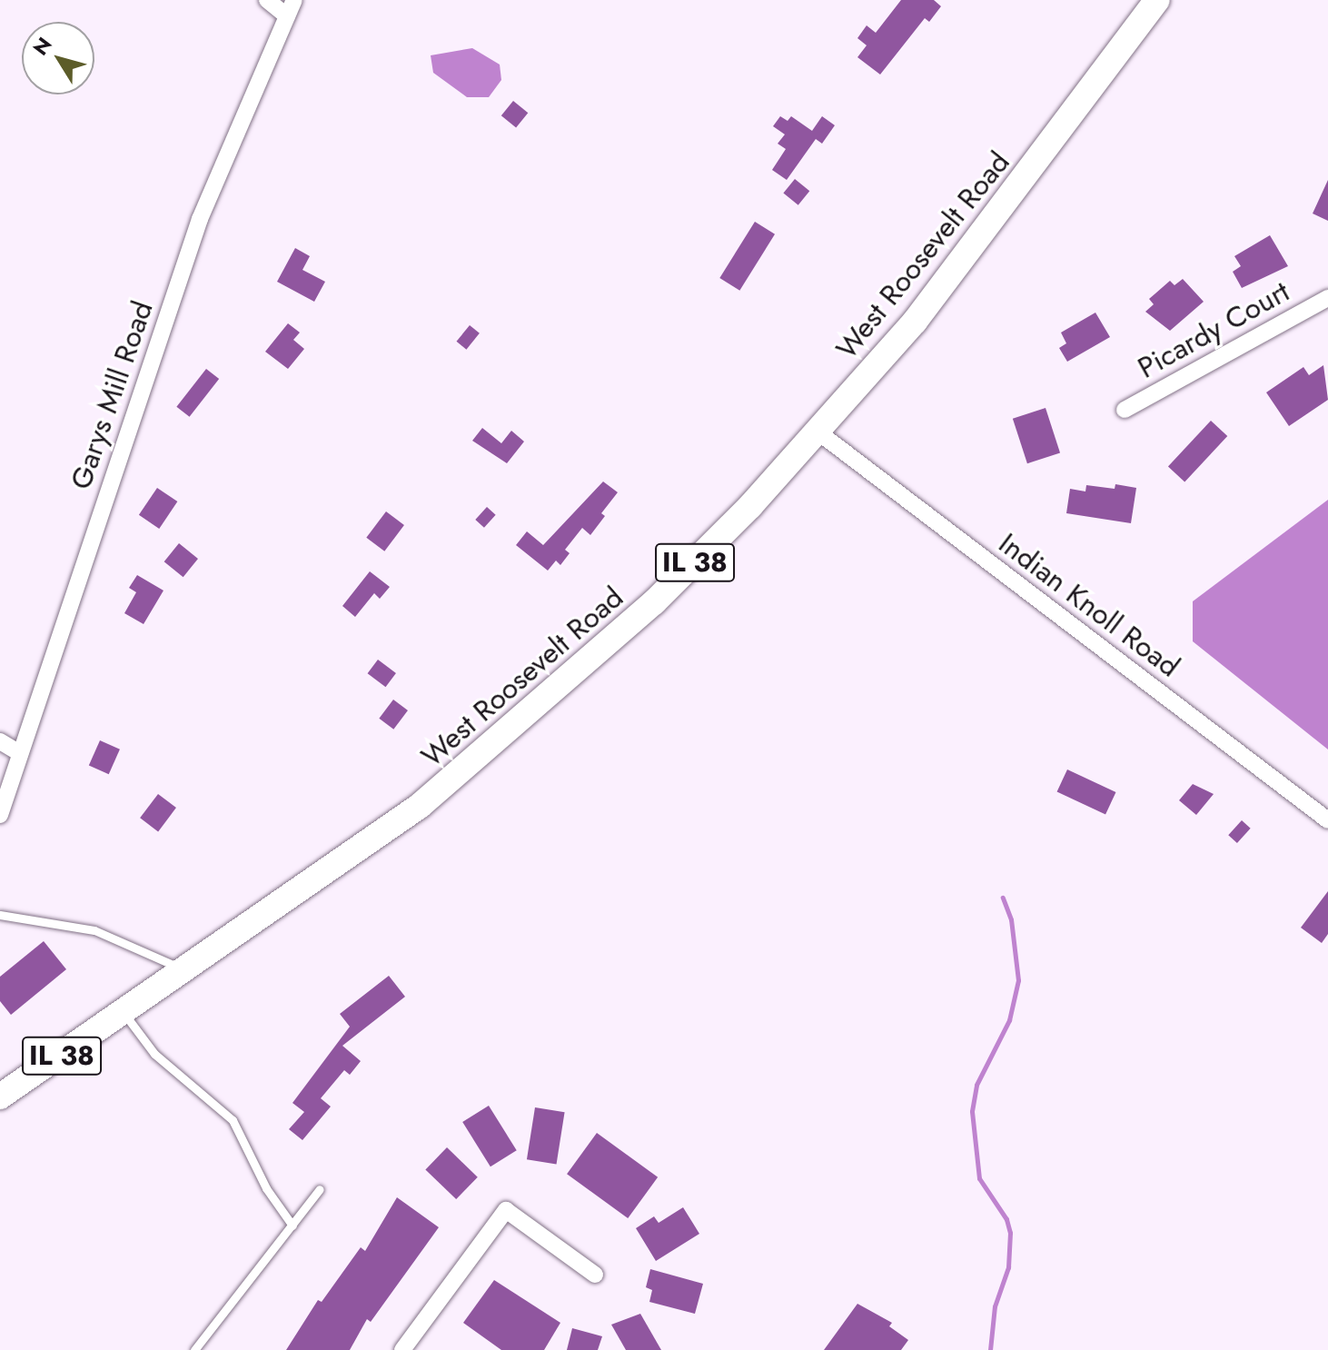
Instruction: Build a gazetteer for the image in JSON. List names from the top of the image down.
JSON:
{
  "streets": {
    "main road": ["West Roosevelt Road", "IL 38"],
    "street": ["Picardy Court", "Garys Mill Road", "Indian Knoll Road"]
  },
  "crossings": [
    ["West Roosevelt Road", "Indian Knoll Road"]
  ],
  "north": "top left"
}
